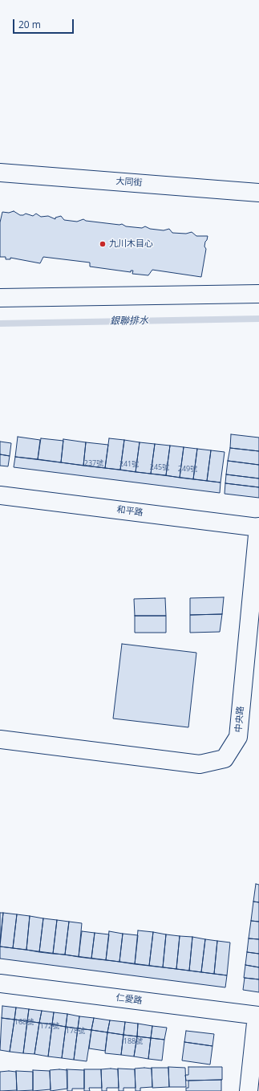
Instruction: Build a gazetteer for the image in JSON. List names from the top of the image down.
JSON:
{
  "streets": {
    "street": [
      "大同街",
      "和平路",
      "中央路",
      "仁愛路"
    ]
  },
  "crossings": [
    ["和平路", "中央路"]
  ],
  "water": ["銀聯排水"],
  "places": ["九川木目心"],
  "house_numbers": [
    "237號",
    "241號",
    "245號",
    "249號",
    "168號",
    "172號",
    "178號",
    "188號"
  ],
  "scale_bar": "20 m"
}
